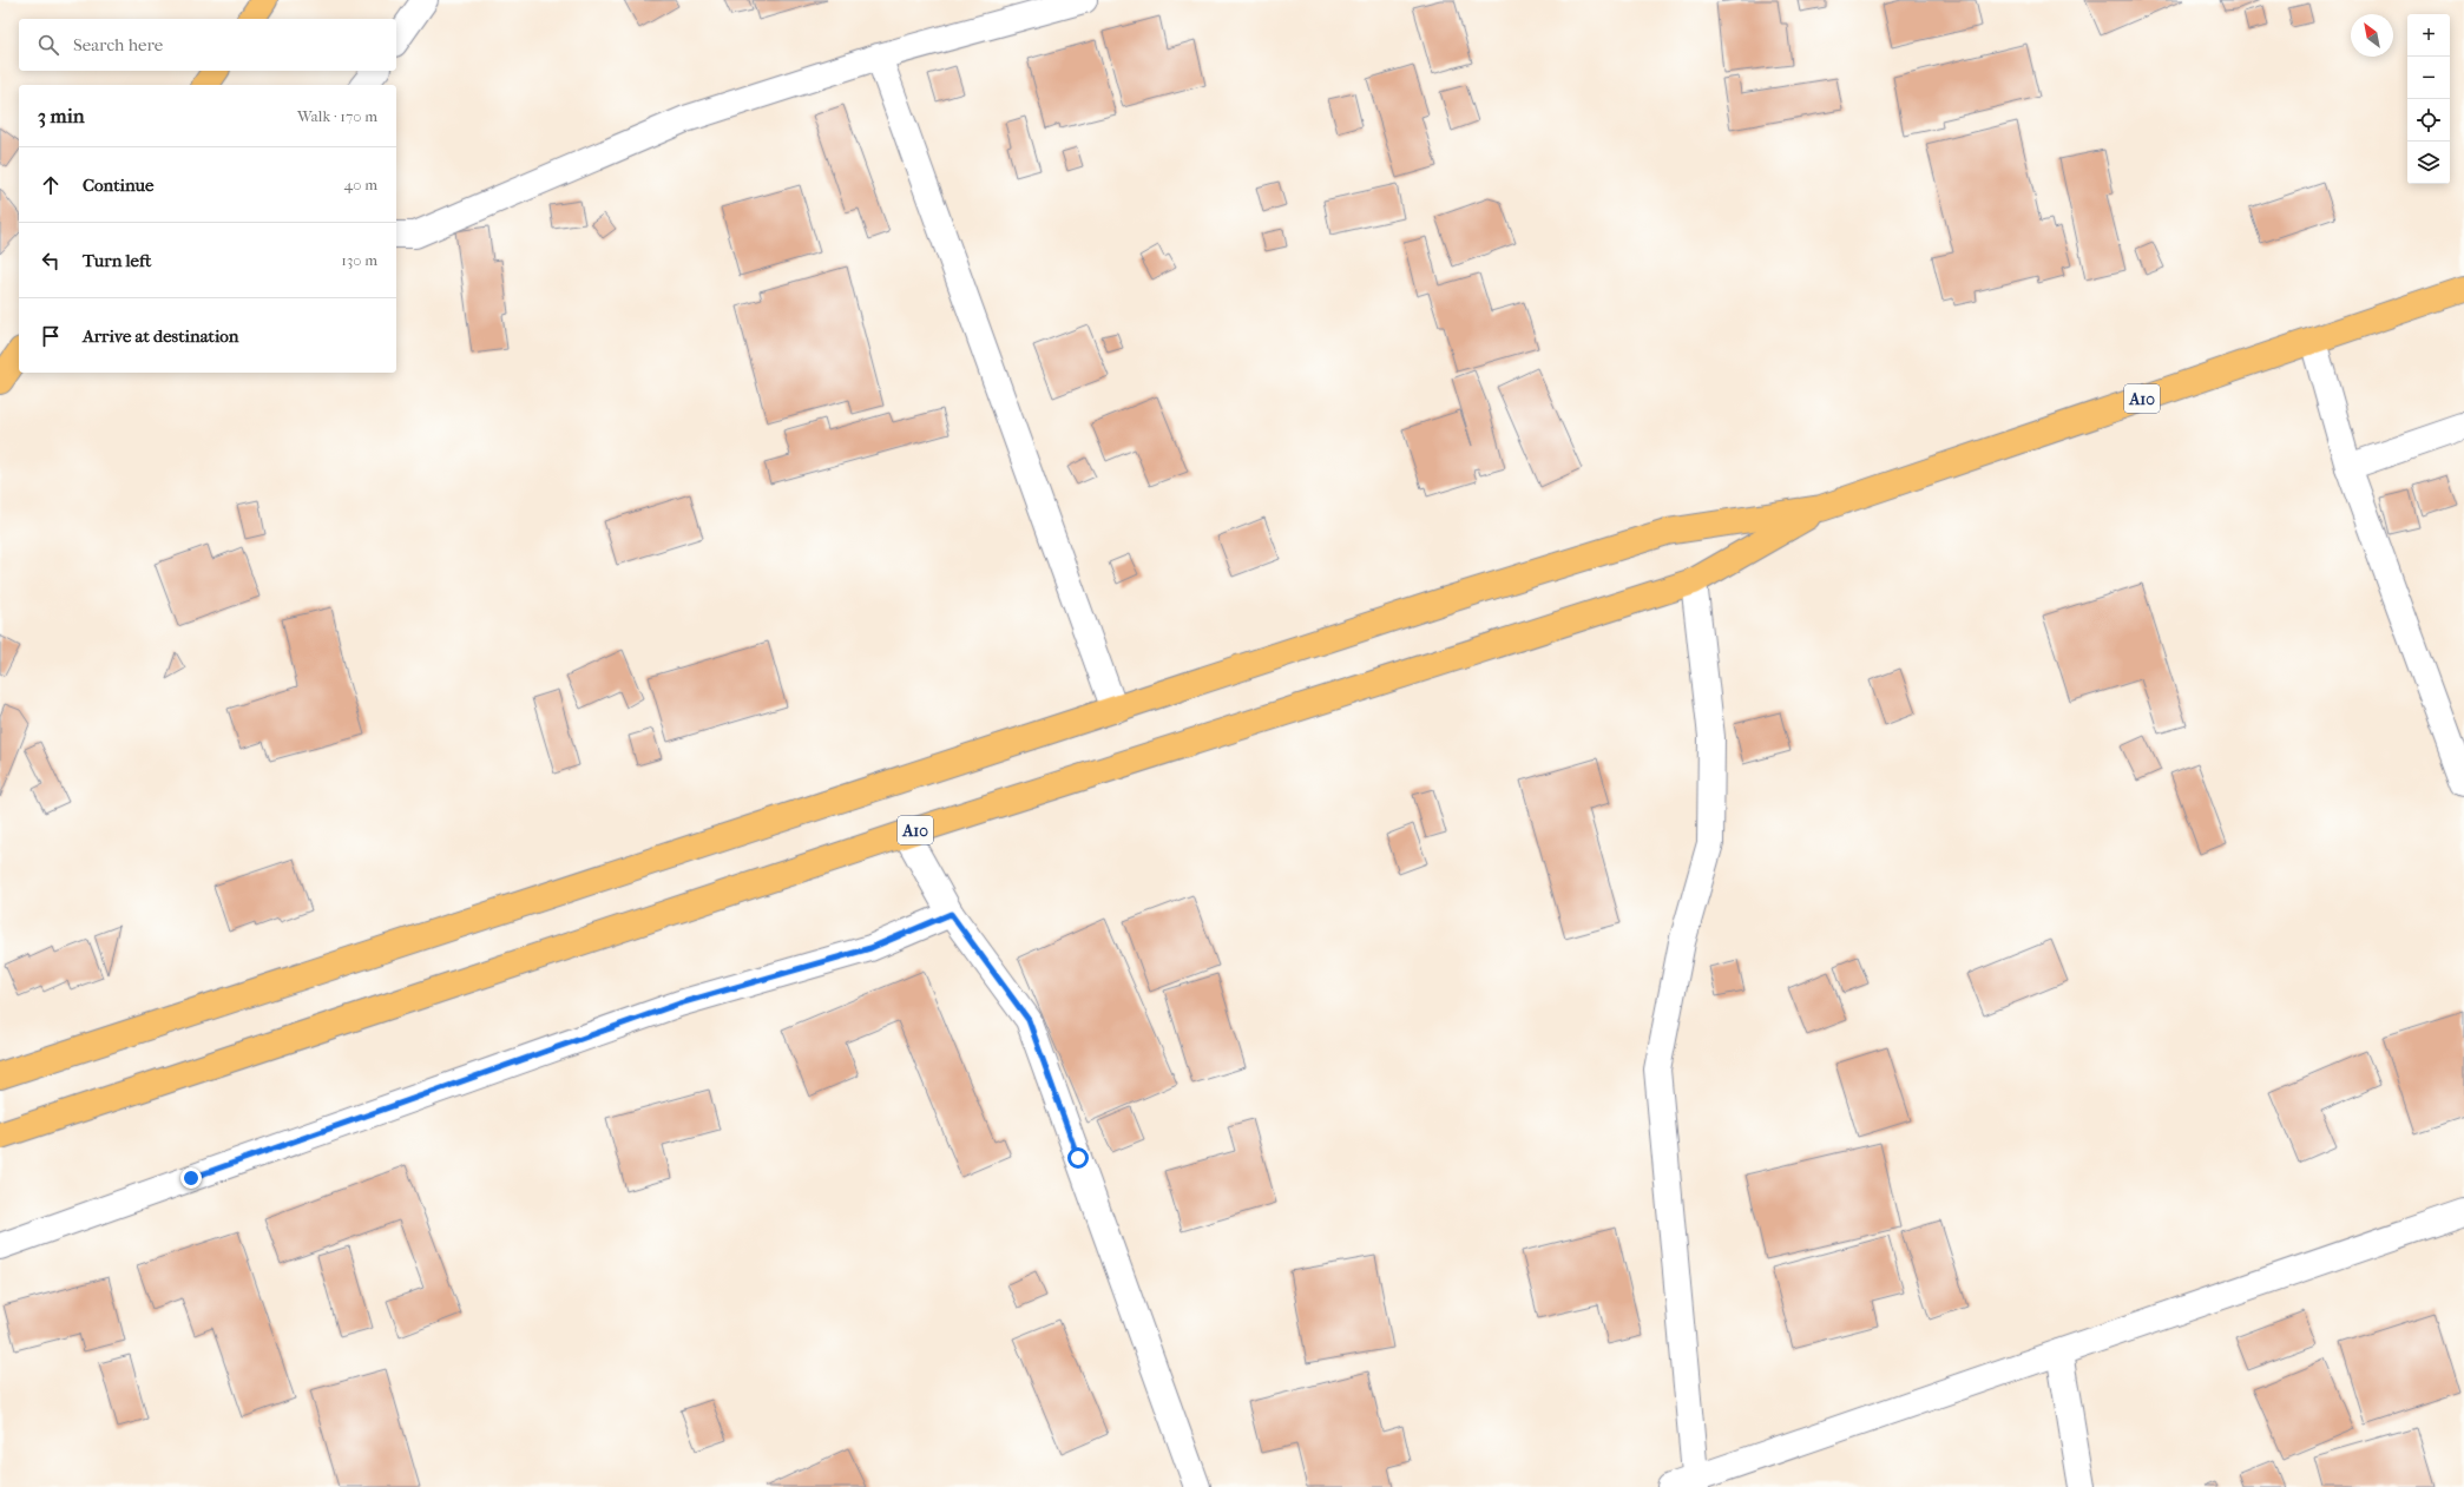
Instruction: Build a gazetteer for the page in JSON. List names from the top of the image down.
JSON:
{
  "streets": {
    "highway": ["A10"]
  },
  "north": "top left",
  "page": {
    "map_buttons": ["+", "−"],
    "search": "Search here",
    "heading": ["3 min", "Walk · 170 m"],
    "list": [
      ["Continue", "40 m"],
      ["Turn left", "130 m"],
      "Arrive at destination"
    ]
  }
}
